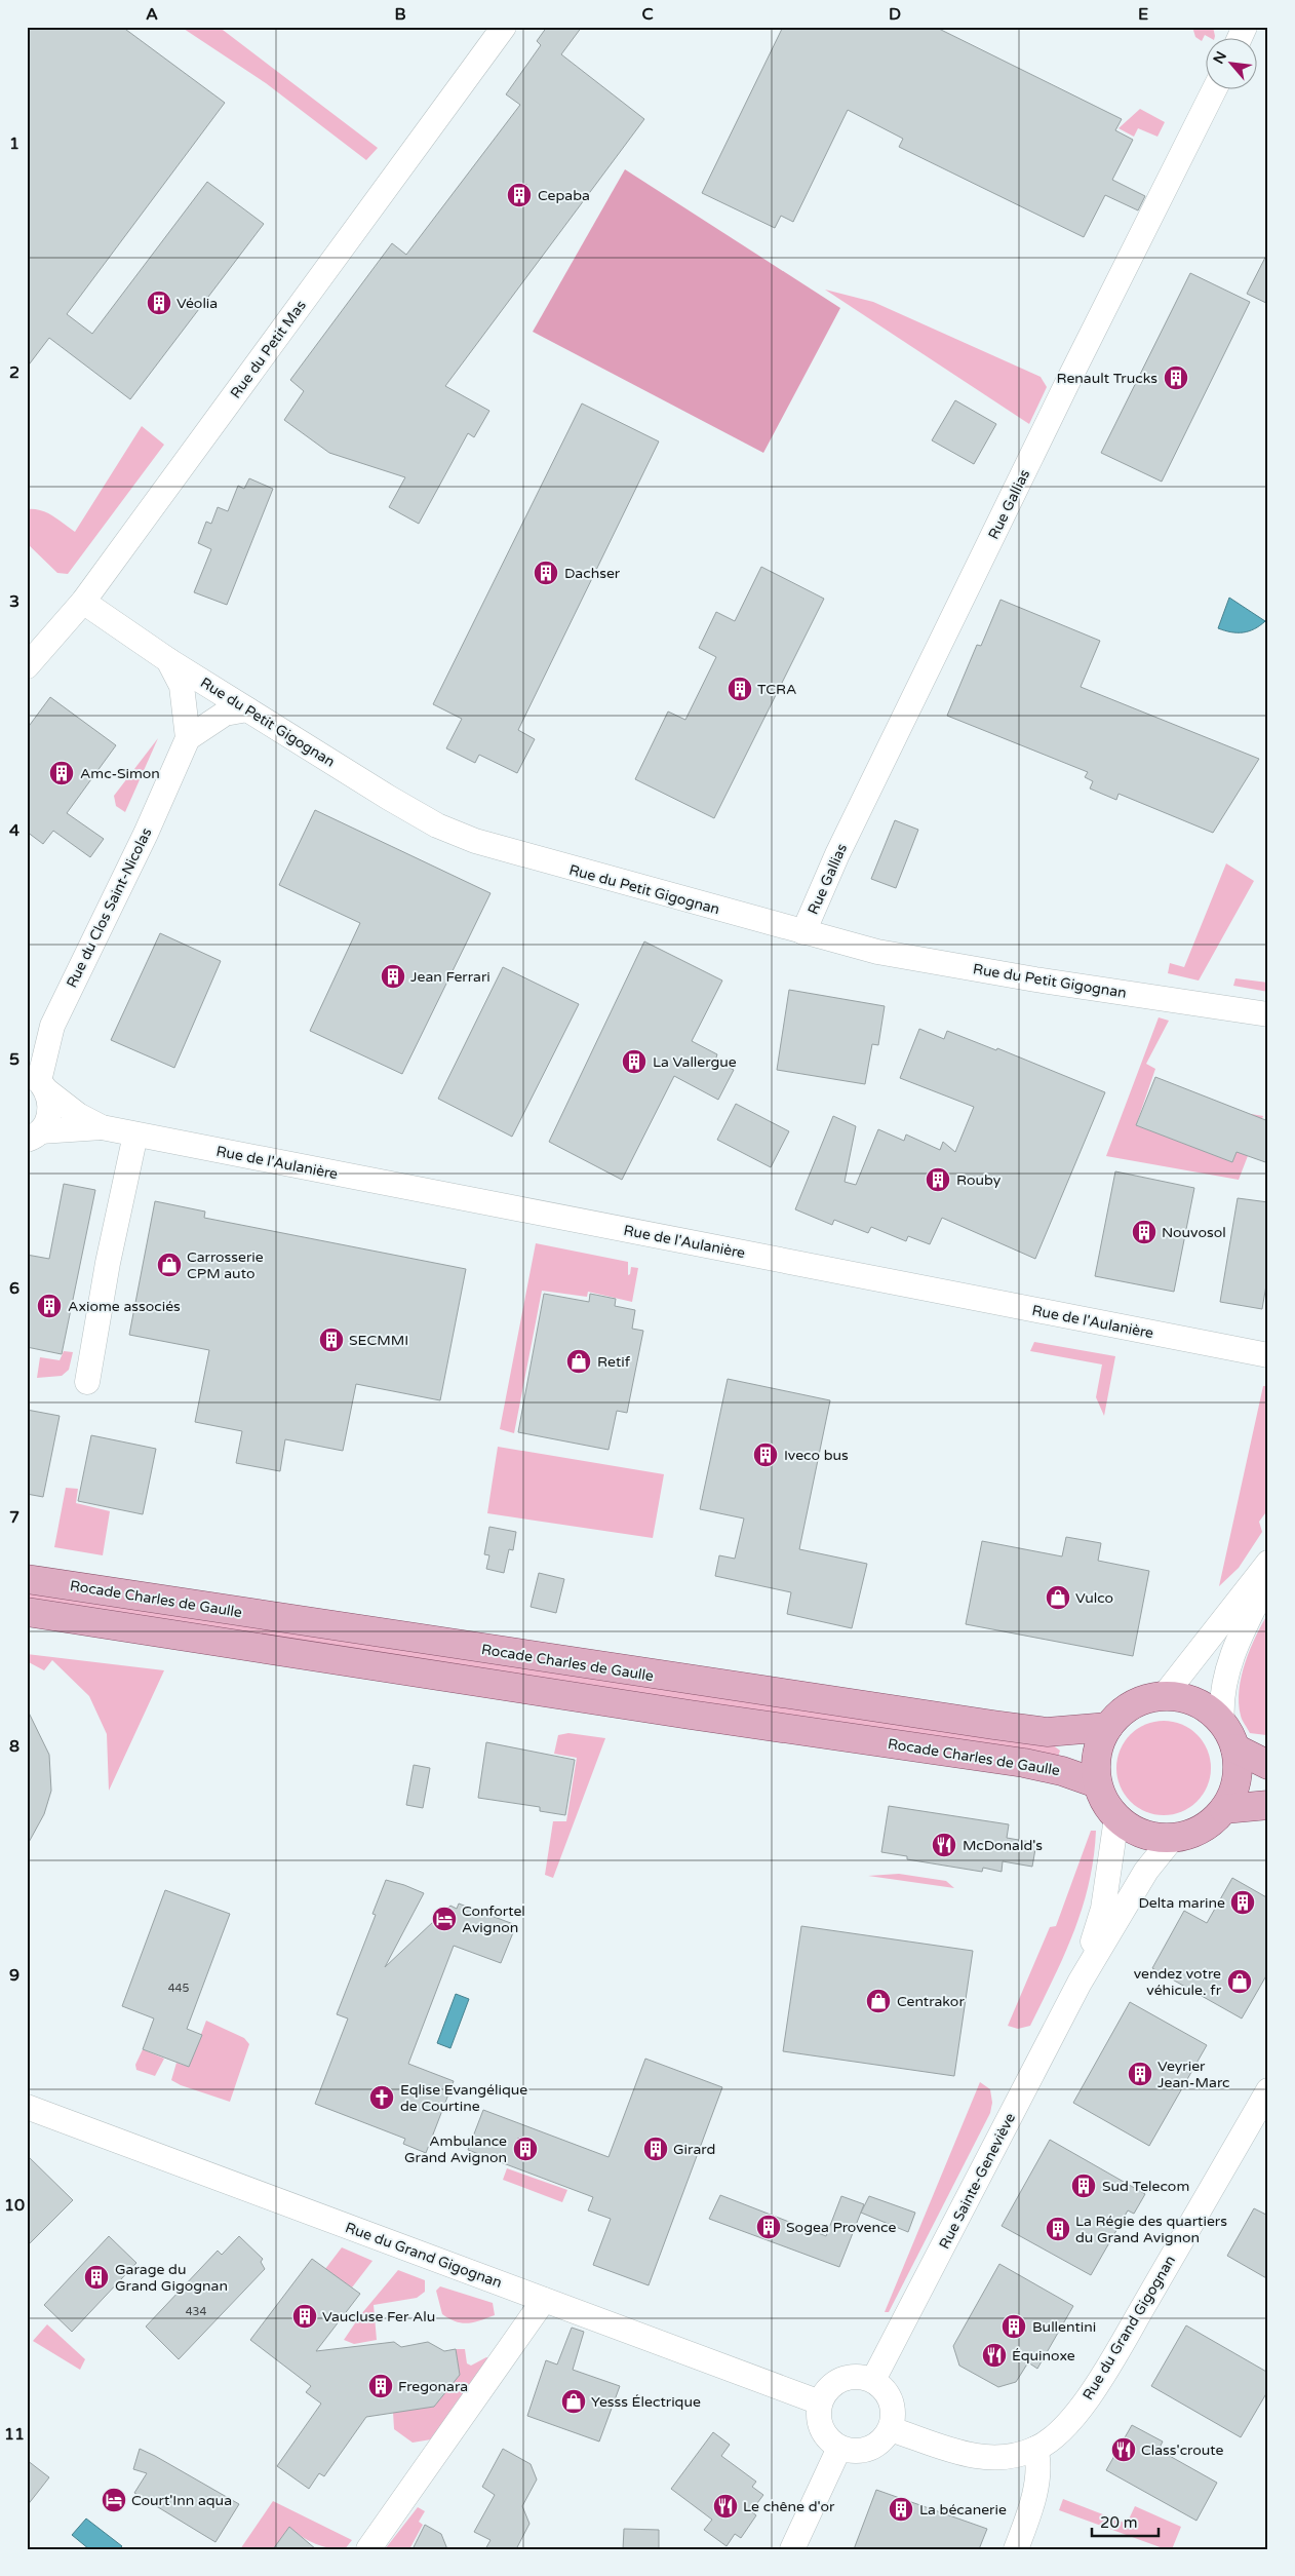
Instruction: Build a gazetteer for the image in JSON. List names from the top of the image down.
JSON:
{
  "streets": {
    "main road": ["Rocade Charles de Gaulle"],
    "street": [
      "Rue du Petit Mas",
      "Rue Gallias",
      "Rue du Petit Gigognan",
      "Rue du Clos Saint-Nicolas",
      "Rue de l'Aulanière",
      "Rue Sainte-Geneviève",
      "Rue du Grand Gigognan"
    ]
  },
  "crossings": [
    ["Rue du Petit Mas", "Rue du Petit Gigognan"],
    ["Rue Gallias", "Rue du Petit Gigognan"],
    ["Rue du Clos Saint-Nicolas", "Rue de l'Aulanière"],
    ["Rue Sainte-Geneviève", "Rue du Grand Gigognan"]
  ],
  "places": {
    "building": [
      "Cepaba",
      "Véolia",
      "Renault Trucks",
      "Dachser",
      "TCRA",
      "Amc-Simon",
      "Jean Ferrari",
      "La Vallergue",
      "Rouby",
      "Nouvosol",
      "Axiome associés",
      "SECMMI",
      "Iveco bus",
      "Delta marine",
      "Veyrier Jean-Marc",
      "Ambulance Grand Avignon",
      "Girard",
      "Sud Telecom",
      "Sogea Provence",
      "La Régie des quartiers du Grand Avignon",
      "Garage du Grand Gigognan",
      "Vaucluse Fer Alu",
      "Bullentini",
      "Fregonara",
      "La bécanerie"
    ],
    "shop": [
      "Carrosserie CPM auto",
      "Retif",
      "Vulco",
      "vendez votre véhicule. fr",
      "Centrakor",
      "Yesss Électrique"
    ],
    "restaurant": [
      "McDonald's",
      "Équinoxe",
      "Class'croute",
      "Le chêne d'or"
    ],
    "hotel": ["Confortel Avignon", "Court'Inn aqua"],
    "church": ["Eqlise Evangélique de Courtine"]
  },
  "house_numbers": ["445", "434"],
  "scale_bar": "20 m",
  "north": "top left",
  "grid": {
    "columns": [
      "A",
      "B",
      "C",
      "D",
      "E"
    ],
    "rows": [
      "1",
      "2",
      "3",
      "4",
      "5",
      "6",
      "7",
      "8",
      "9",
      "10",
      "11"
    ]
  }
}
